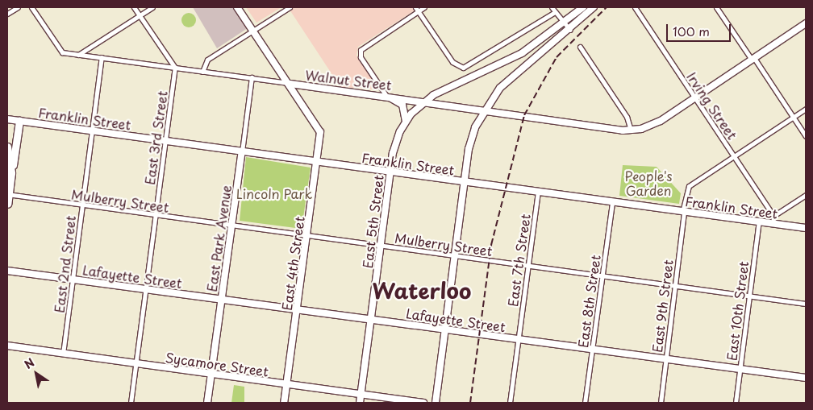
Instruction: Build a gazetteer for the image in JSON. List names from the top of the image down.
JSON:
{
  "streets": {
    "main road": [
      "Walnut Street",
      "Franklin Street",
      "East 5th Street",
      "East Park Avenue",
      "East 4th Street",
      "Lafayette Street",
      "Sycamore Street"
    ],
    "street": [
      "Irving Street",
      "East 3rd Street",
      "Mulberry Street",
      "East 7th Street",
      "East 2nd Street",
      "East 8th Street",
      "East 9th Street",
      "East 10th Street"
    ]
  },
  "crossings": [
    ["Walnut Street", "East 3rd Street"],
    ["Walnut Street", "East 5th Street"],
    ["Walnut Street", "East Park Avenue"],
    ["Walnut Street", "East 4th Street"],
    ["Walnut Street", "East 2nd Street"],
    ["Irving Street", "East 9th Street"],
    ["Franklin Street", "East 3rd Street"],
    ["Franklin Street", "East 5th Street"],
    ["Franklin Street", "East Park Avenue"],
    ["Franklin Street", "East 7th Street"],
    ["Franklin Street", "East 4th Street"],
    ["Franklin Street", "East 2nd Street"],
    ["Franklin Street", "East 8th Street"],
    ["Franklin Street", "East 9th Street"],
    ["Franklin Street", "East 10th Street"],
    ["East 3rd Street", "Mulberry Street"],
    ["East 3rd Street", "Lafayette Street"],
    ["East 3rd Street", "Sycamore Street"],
    ["Mulberry Street", "East 5th Street"],
    ["Mulberry Street", "East Park Avenue"],
    ["Mulberry Street", "East 7th Street"],
    ["Mulberry Street", "East 4th Street"],
    ["Mulberry Street", "East 2nd Street"],
    ["Mulberry Street", "East 8th Street"],
    ["Mulberry Street", "East 9th Street"],
    ["Mulberry Street", "East 10th Street"],
    ["East 5th Street", "Lafayette Street"],
    ["East 5th Street", "Sycamore Street"],
    ["East Park Avenue", "Lafayette Street"],
    ["East Park Avenue", "Sycamore Street"],
    ["East 7th Street", "Lafayette Street"],
    ["East 4th Street", "Lafayette Street"],
    ["East 4th Street", "Sycamore Street"],
    ["East 2nd Street", "Lafayette Street"],
    ["East 2nd Street", "Sycamore Street"],
    ["Lafayette Street", "East 8th Street"],
    ["Lafayette Street", "East 9th Street"],
    ["Lafayette Street", "East 10th Street"]
  ],
  "districts": ["Waterloo"],
  "parks": ["People's Garden", "Lincoln Park"],
  "scale_bar": "100 m",
  "north": "top left"
}
